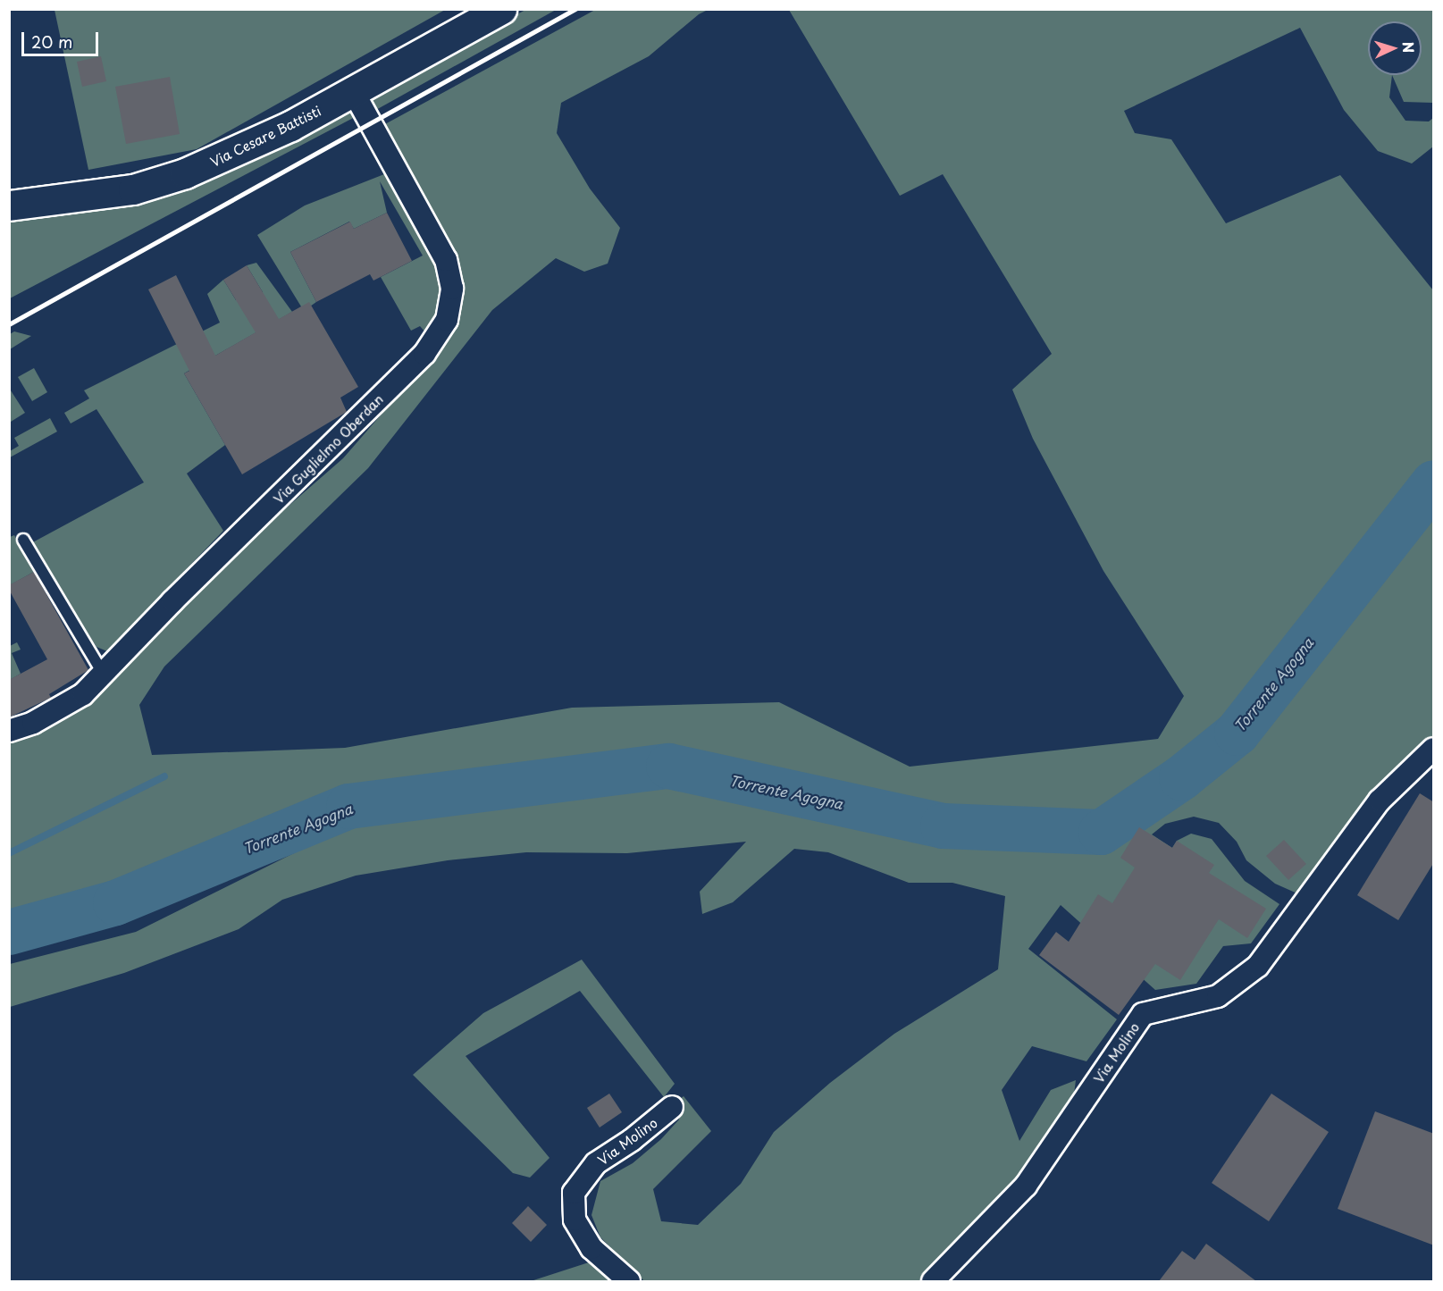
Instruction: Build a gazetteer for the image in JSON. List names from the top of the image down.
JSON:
{
  "streets": {
    "street": ["Via Cesare Battisti", "Via Guglielmo Oberdan", "Via Molino"]
  },
  "crossings": [
    ["Via Cesare Battisti", "Via Guglielmo Oberdan"]
  ],
  "water": ["Torrente Agogna"],
  "scale_bar": "20 m",
  "north": "right"
}
